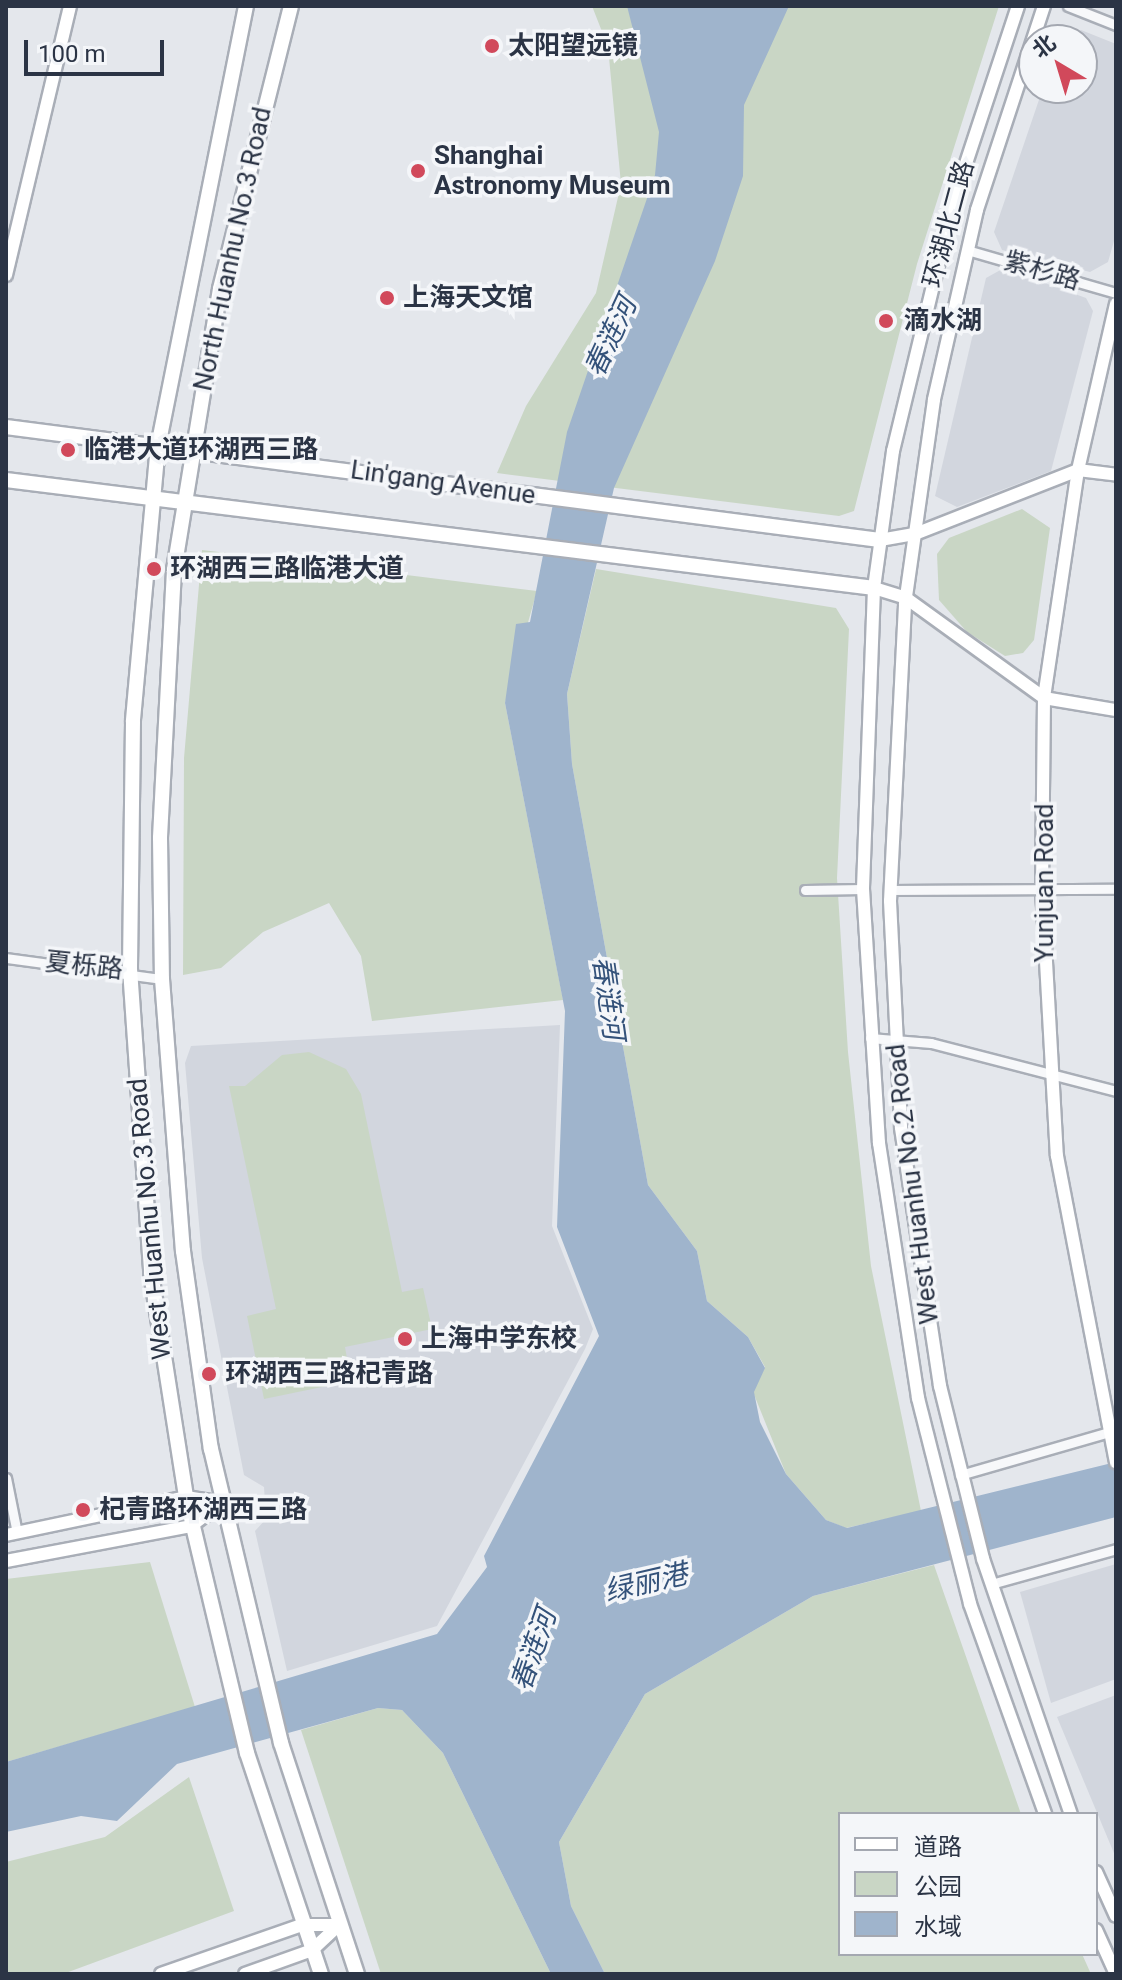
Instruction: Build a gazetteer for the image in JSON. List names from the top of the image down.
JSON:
{
  "streets": {
    "main road": [
      "环湖北二路",
      "North Huanhu No.3 Road",
      "Lin'gang Avenue",
      "Yunjuan Road",
      "West Huanhu No.2 Road",
      "West Huanhu No.3 Road"
    ],
    "street": ["紫杉路", "夏栎路"]
  },
  "crossings": [
    ["环湖北二路", "紫杉路"],
    ["环湖北二路", "Lin'gang Avenue"],
    ["环湖北二路", "West Huanhu No.2 Road"],
    ["North Huanhu No.3 Road", "Lin'gang Avenue"],
    ["North Huanhu No.3 Road", "West Huanhu No.3 Road"],
    ["Lin'gang Avenue", "West Huanhu No.2 Road"],
    ["Lin'gang Avenue", "West Huanhu No.3 Road"],
    ["夏栎路", "West Huanhu No.3 Road"]
  ],
  "water": ["春涟河", "绿丽港"],
  "places": [
    "太阳望远镜",
    "Shanghai Astronomy Museum",
    "上海天文馆",
    "滴水湖",
    "临港大道环湖西三路",
    "环湖西三路临港大道",
    "上海中学东校",
    "环湖西三路杞青路",
    "杞青路环湖西三路"
  ],
  "legend": ["道路", "公园", "水域"],
  "scale_bar": "100 m",
  "north": "top left"
}
